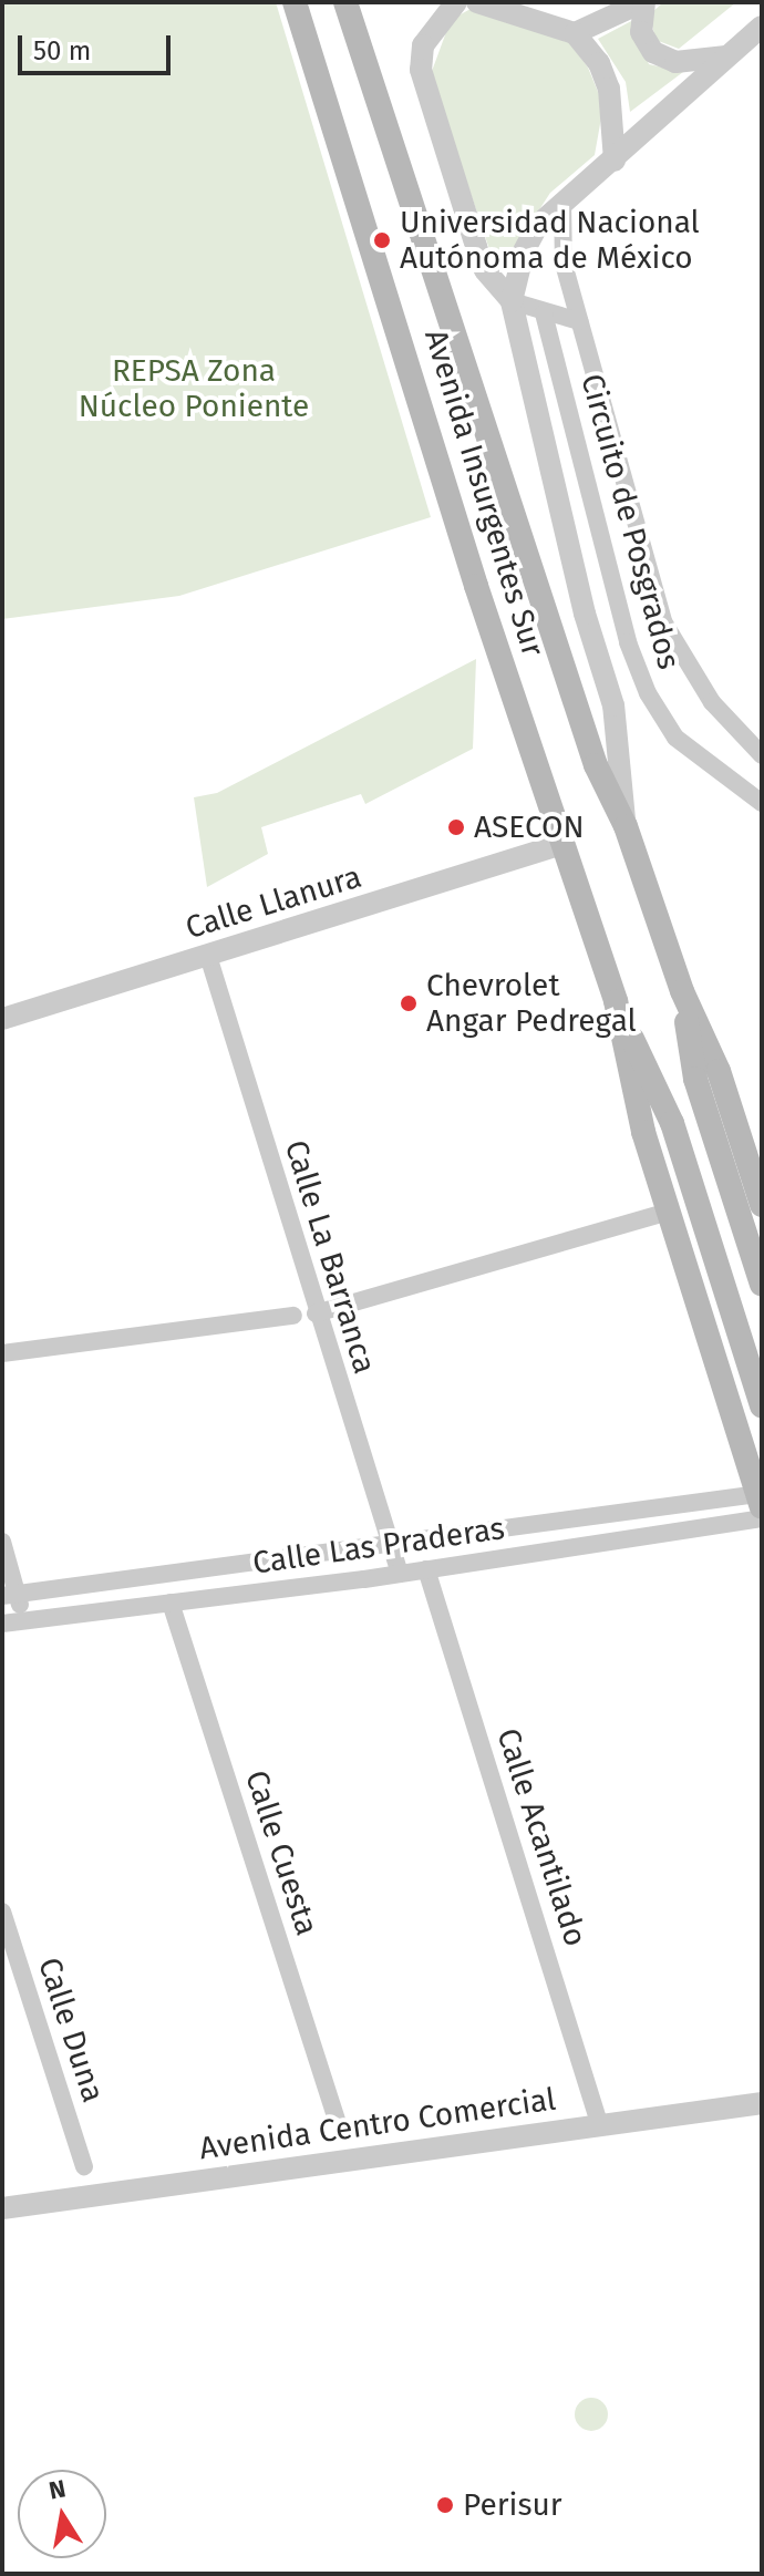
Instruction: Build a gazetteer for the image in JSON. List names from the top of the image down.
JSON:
{
  "streets": {
    "main road": ["Avenida Insurgentes Sur"],
    "street": [
      "Circuito de Posgrados",
      "Calle Llanura",
      "Calle La Barranca",
      "Calle Las Praderas",
      "Calle Acantilado",
      "Calle Cuesta",
      "Calle Duna",
      "Avenida Centro Comercial"
    ]
  },
  "crossings": [
    ["Avenida Insurgentes Sur", "Calle Llanura"],
    ["Avenida Insurgentes Sur", "Calle Las Praderas"],
    ["Calle Llanura", "Calle La Barranca"],
    ["Calle La Barranca", "Calle Las Praderas"],
    ["Calle Las Praderas", "Calle Acantilado"],
    ["Calle Las Praderas", "Calle Cuesta"],
    ["Calle Acantilado", "Avenida Centro Comercial"]
  ],
  "parks": ["REPSA Zona Núcleo Poniente"],
  "places": [
    "Universidad Nacional Autónoma de México",
    "ASECON",
    "Chevrolet Angar Pedregal",
    "Perisur"
  ],
  "scale_bar": "50 m",
  "north": "top"
}
